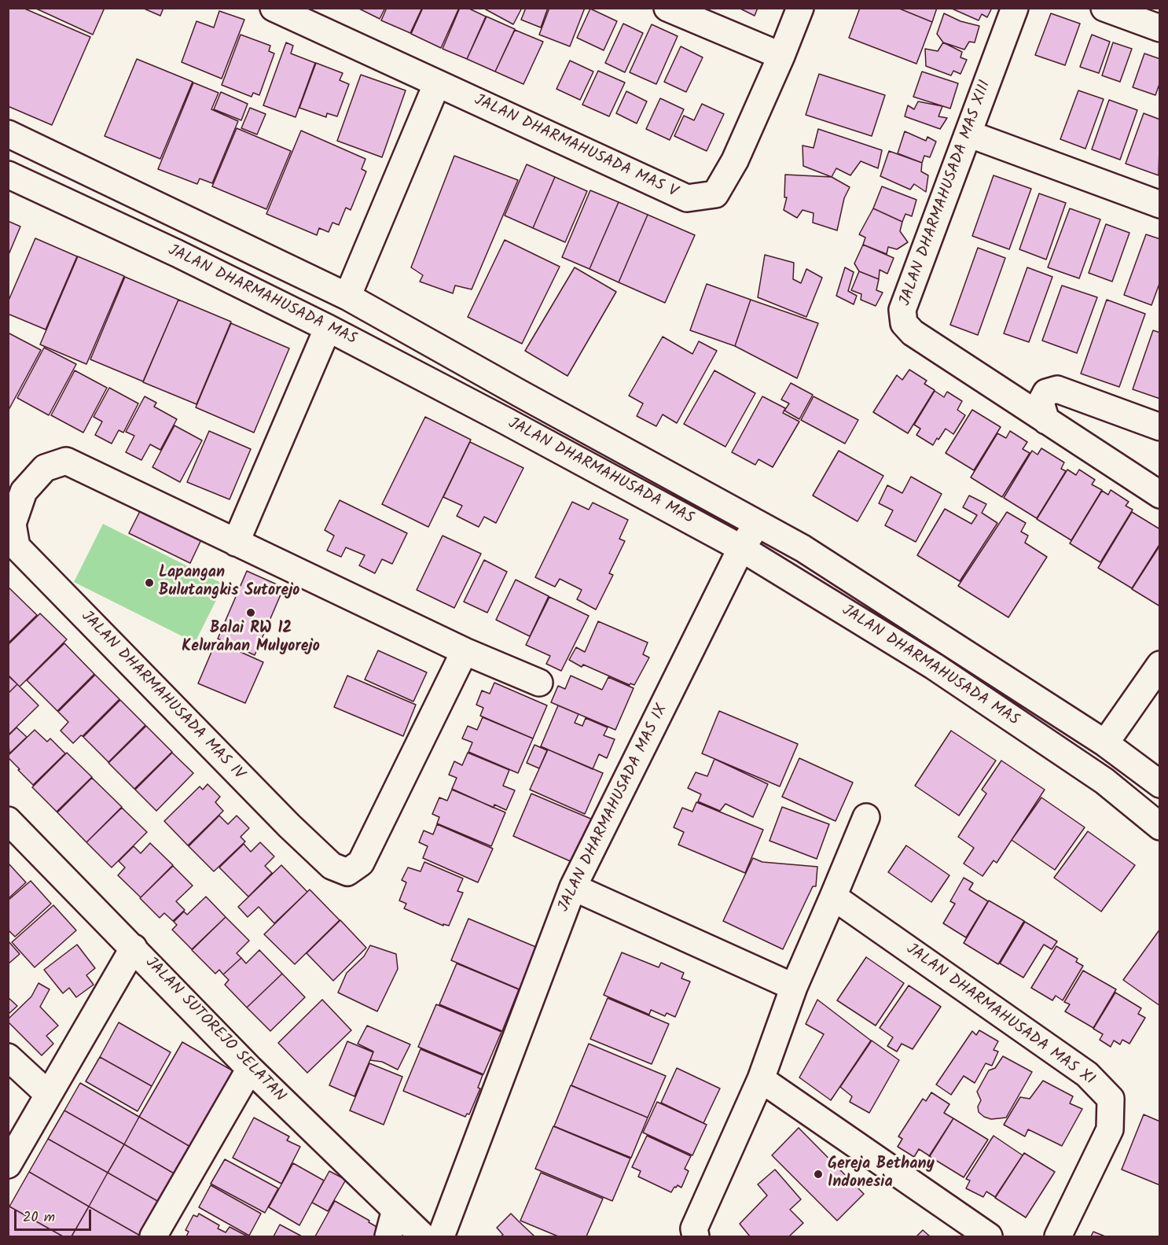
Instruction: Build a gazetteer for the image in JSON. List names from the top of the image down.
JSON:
{
  "streets": {
    "street": [
      "JALAN DHARMAHUSADA MAS V",
      "JALAN DHARMAHUSADA MAS XIII",
      "JALAN DHARMAHUSADA MAS",
      "JALAN DHARMAHUSADA MAS IV",
      "JALAN DHARMAHUSADA MAS IX",
      "JALAN DHARMAHUSADA MAS XI",
      "JALAN SUTOREJO SELATAN"
    ]
  },
  "crossings": [
    ["JALAN DHARMAHUSADA MAS", "JALAN DHARMAHUSADA MAS IX"]
  ],
  "places": ["Lapangan Bulutangkis Sutorejo", "Balai RW 12 Kelurahan Mulyorejo", "Gereja Bethany Indonesia"],
  "scale_bar": "20 m"
}
